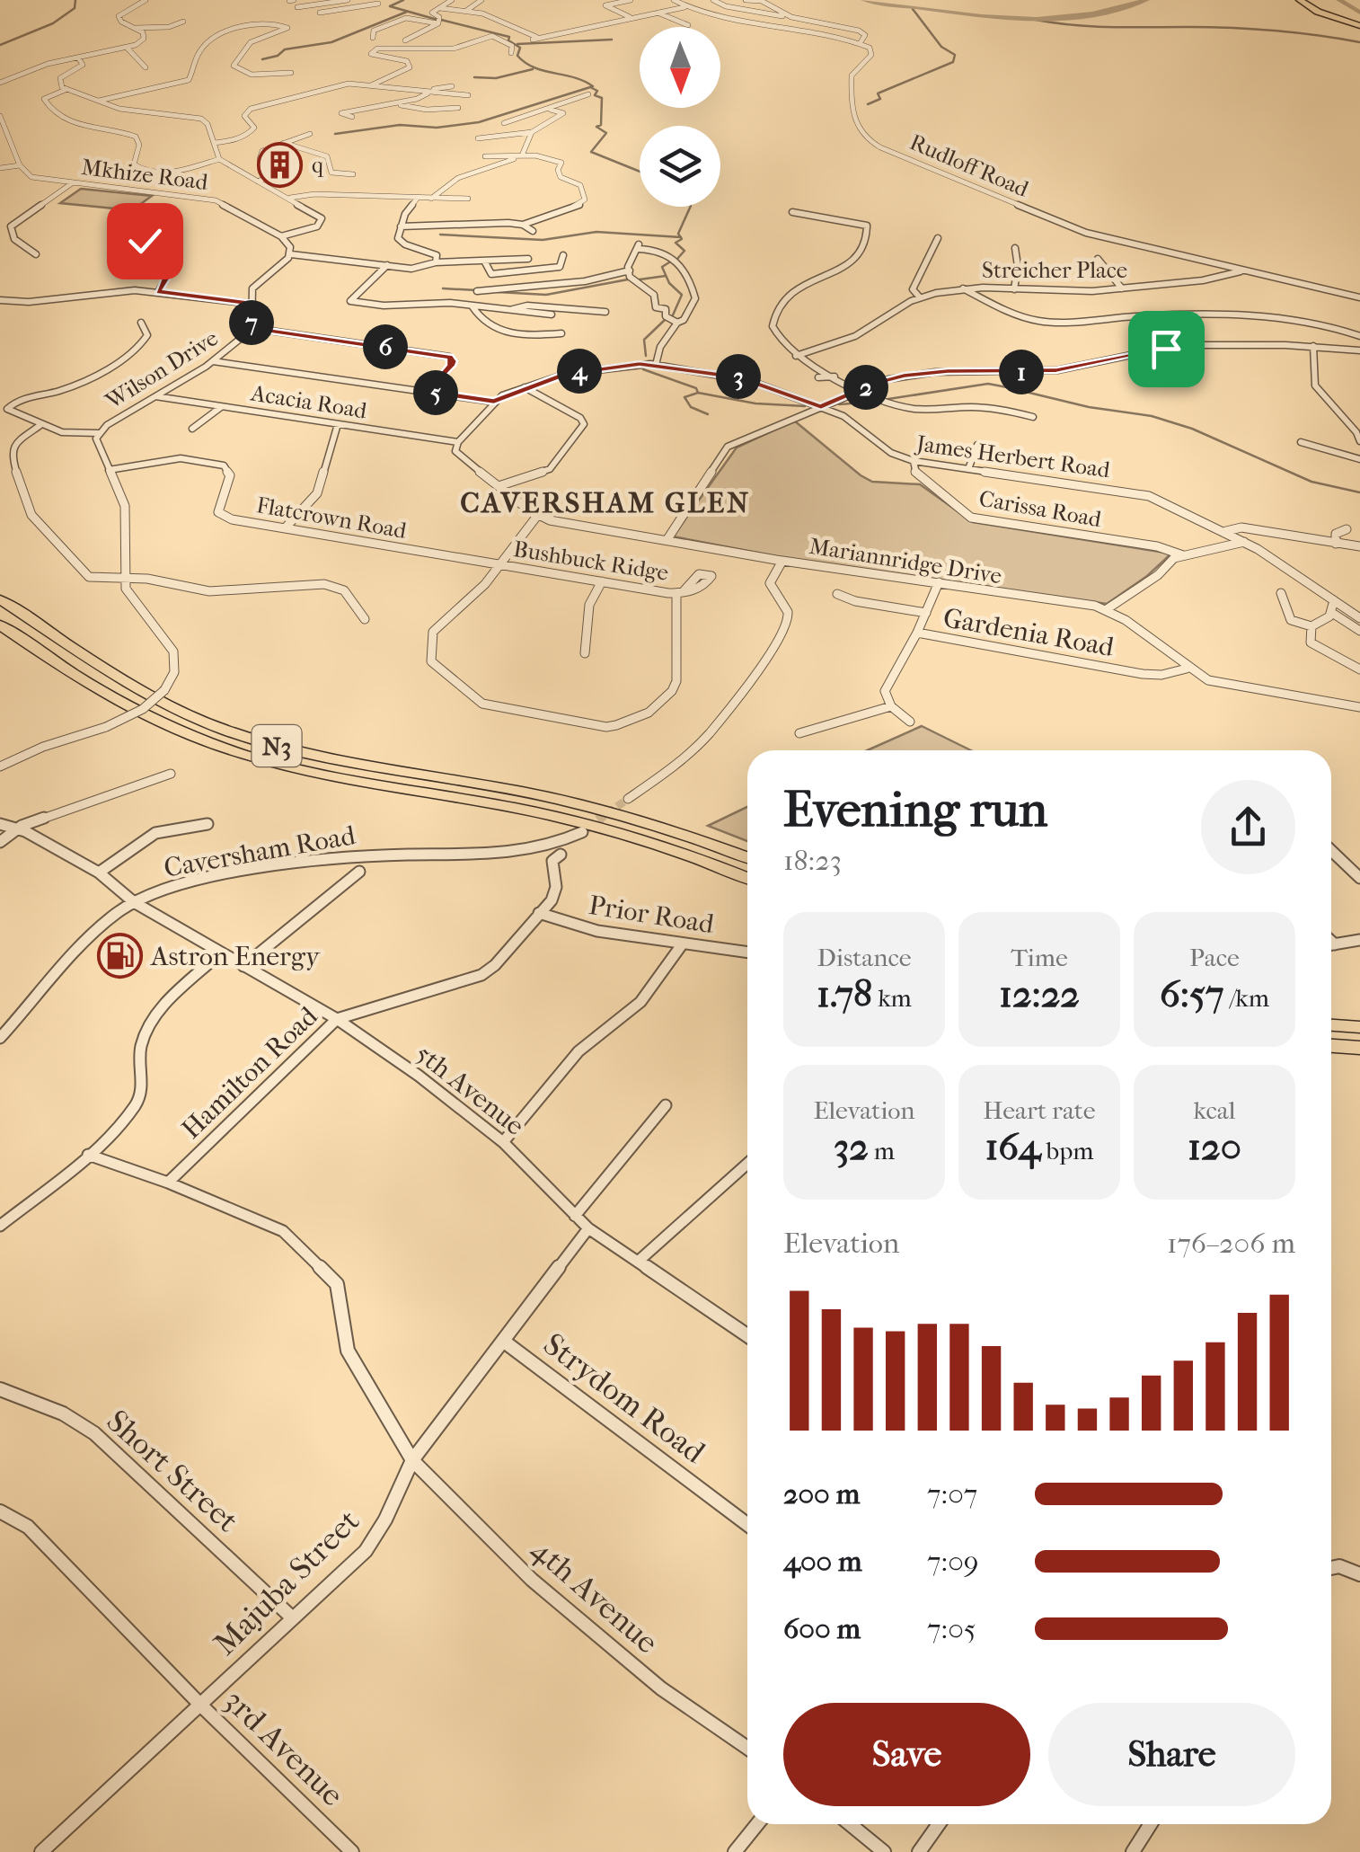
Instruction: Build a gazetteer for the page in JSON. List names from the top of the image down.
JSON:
{
  "streets": {
    "highway": ["N3"],
    "street": [
      "Rudloff Road",
      "Mkhize Road",
      "Streicher Place",
      "Wilson Drive",
      "Acacia Road",
      "James Herbert Road",
      "Carissa Road",
      "Flatcrown Road",
      "Bushbuck Ridge",
      "Mariannridge Drive",
      "Gardenia Road",
      "Caversham Road",
      "Prior Road",
      "Hamilton Road",
      "5th Avenue",
      "Strydom Road",
      "Short Street",
      "Majuba Street",
      "4th Avenue",
      "3rd Avenue"
    ]
  },
  "crossings": [
    ["Rudloff Road", "Streicher Place"],
    ["Wilson Drive", "Acacia Road"],
    ["Wilson Drive", "Flatcrown Road"],
    ["Acacia Road", "James Herbert Road"],
    ["Acacia Road", "Mariannridge Drive"],
    ["James Herbert Road", "Carissa Road"],
    ["James Herbert Road", "Mariannridge Drive"],
    ["Flatcrown Road", "Bushbuck Ridge"],
    ["Bushbuck Ridge", "Mariannridge Drive"],
    ["Mariannridge Drive", "Gardenia Road"],
    ["Caversham Road", "5th Avenue"],
    ["Prior Road", "Hamilton Road"],
    ["Hamilton Road", "5th Avenue"],
    ["Hamilton Road", "4th Avenue"],
    ["5th Avenue", "Majuba Street"],
    ["Strydom Road", "Majuba Street"],
    ["Short Street", "Majuba Street"],
    ["Majuba Street", "4th Avenue"],
    ["Majuba Street", "3rd Avenue"]
  ],
  "districts": ["CAVERSHAM GLEN"],
  "places": {
    "building": ["q"],
    "fuel station": ["Astron Energy"]
  },
  "north": "bottom",
  "page": {
    "pins": [
      "7",
      "6",
      "4",
      "1",
      "3",
      "2",
      "5"
    ],
    "heading": ["Evening run", "18:23"],
    "stats": [
      ["Distance", "1.78 km"],
      ["Time", "12:22"],
      ["Pace", "6:57 /km"],
      ["Elevation", "32 m"],
      ["Heart rate", "164 bpm"],
      ["kcal", "120"]
    ],
    "chart": ["Elevation", "176–206 m"],
    "list": [
      {
        "name": "200 m",
        "note": "7:07"
      },
      {
        "name": "400 m",
        "note": "7:09"
      },
      {
        "name": "600 m",
        "note": "7:05"
      }
    ],
    "buttons": ["Save", "Share"]
  }
}
